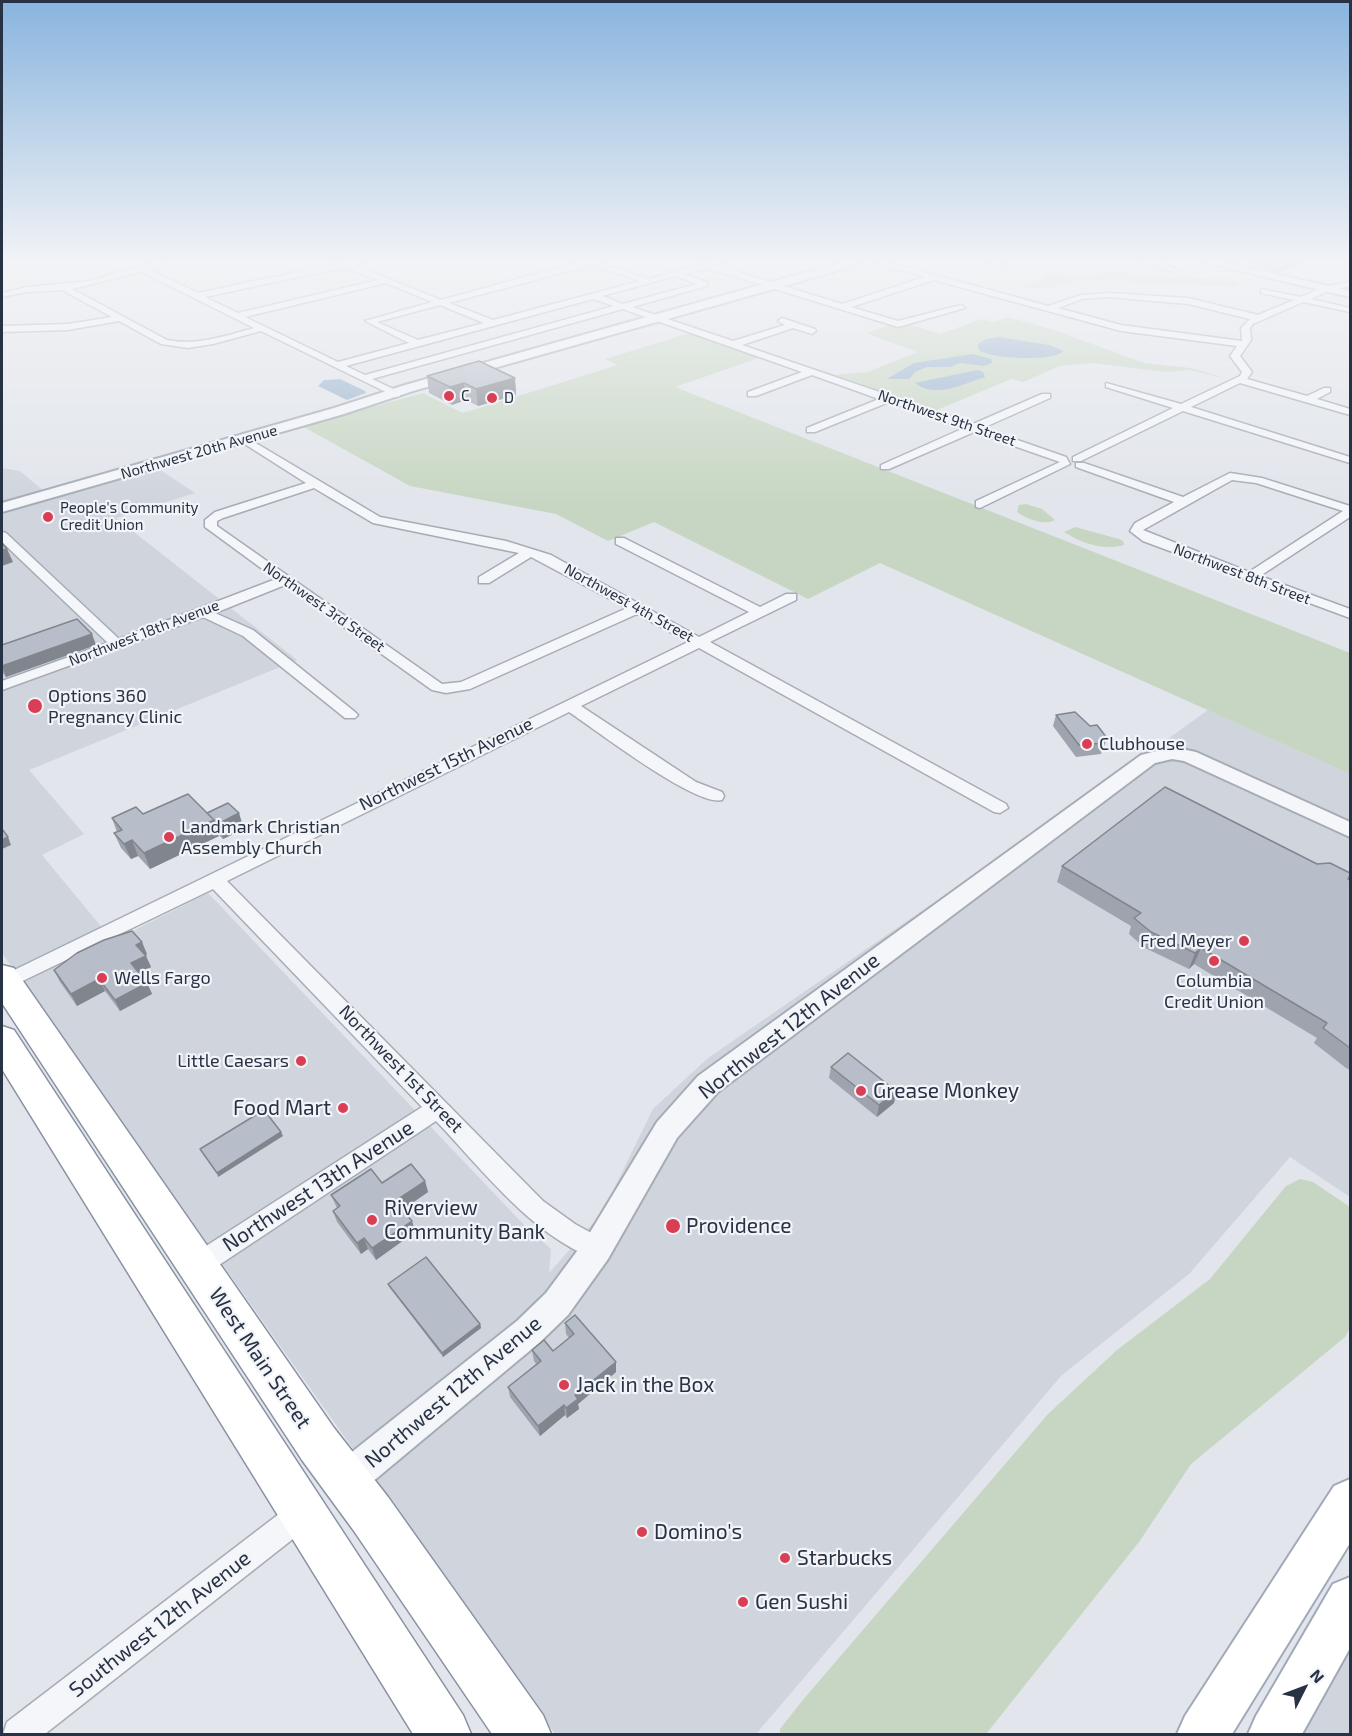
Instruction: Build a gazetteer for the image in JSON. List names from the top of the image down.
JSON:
{
  "streets": {
    "highway": ["West Main Street"],
    "street": [
      "Northwest 9th Street",
      "Northwest 20th Avenue",
      "Northwest 8th Street",
      "Northwest 4th Street",
      "Northwest 3rd Street",
      "Northwest 18th Avenue",
      "Northwest 15th Avenue",
      "Northwest 12th Avenue",
      "Northwest 1st Street",
      "Northwest 13th Avenue",
      "Southwest 12th Avenue"
    ]
  },
  "crossings": [
    ["Northwest 20th Avenue", "Northwest 4th Street"],
    ["Northwest 4th Street", "Northwest 3rd Street"],
    ["Northwest 4th Street", "Northwest 15th Avenue"],
    ["Northwest 3rd Street", "Northwest 18th Avenue"],
    ["Northwest 15th Avenue", "Northwest 1st Street"],
    ["Northwest 15th Avenue", "West Main Street"],
    ["Northwest 12th Avenue", "Northwest 1st Street"],
    ["Northwest 12th Avenue", "West Main Street"],
    ["Northwest 1st Street", "Northwest 13th Avenue"],
    ["Northwest 13th Avenue", "West Main Street"]
  ],
  "places": [
    "C",
    "D",
    "People's Community Credit Union",
    "Options 360 Pregnancy Clinic",
    "Clubhouse",
    "Landmark Christian Assembly Church",
    "Fred Meyer",
    "Columbia Credit Union",
    "Wells Fargo",
    "Little Caesars",
    "Grease Monkey",
    "Food Mart",
    "Riverview Community Bank",
    "Providence",
    "Jack in the Box",
    "Domino's",
    "Starbucks",
    "Gen Sushi"
  ],
  "north": "top right"
}
